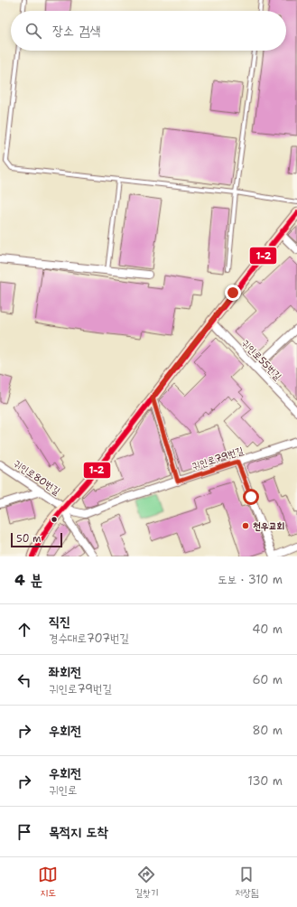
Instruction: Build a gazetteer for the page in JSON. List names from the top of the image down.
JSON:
{
  "streets": {
    "street": ["귀인로55번길", "귀인로79번길", "귀인로80번길"]
  },
  "crossings": [
    ["귀인로79번길", "귀인로80번길"]
  ],
  "places": ["천우교회"],
  "lines": ["transit line 1-2"],
  "scale_bar": "50 m",
  "page": {
    "search": "장소 검색",
    "scale": "50 m",
    "heading": ["4 분", "도보 · 310 m"],
    "list": [
      ["직진", "경수대로707번길", "40 m"],
      ["좌회전", "귀인로79번길", "60 m"],
      ["우회전", "80 m"],
      ["우회전", "귀인로", "130 m"],
      "목적지 도착"
    ],
    "nav": ["지도", "길찾기", "저장됨"]
  }
}
